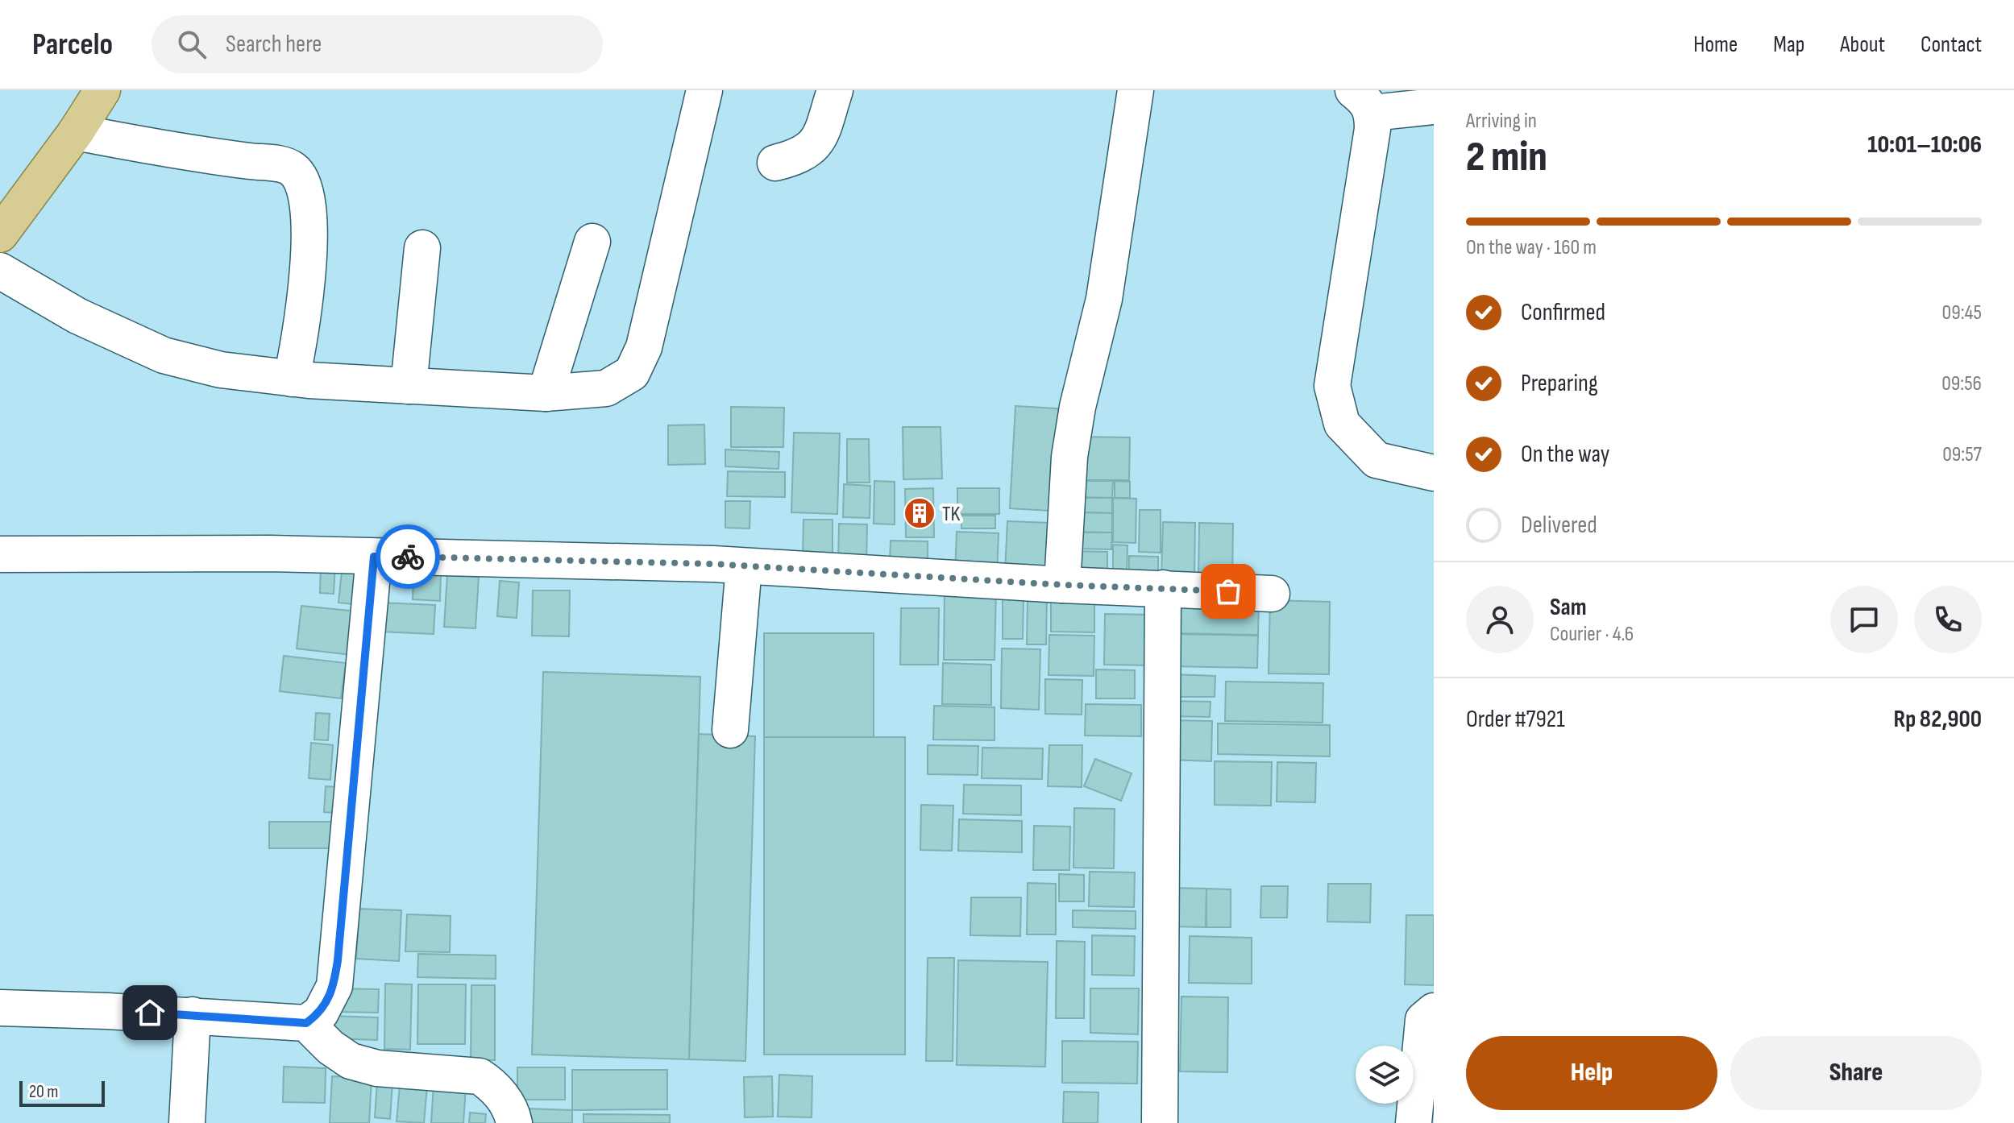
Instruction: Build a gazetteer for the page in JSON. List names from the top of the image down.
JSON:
{
  "places": {
    "building": ["TK"]
  },
  "scale_bar": "20 m",
  "page": {
    "header": "Parcelo",
    "search": "Search here",
    "nav": [
      "Home",
      "Map",
      "About",
      "Contact"
    ],
    "heading": ["2 min", "Arriving in", "10:01–10:06"],
    "panel": [
      "Sam",
      "Courier · 4.6",
      "Order #7921",
      "Rp 82,900"
    ],
    "bar": "On the way · 160 m",
    "list": [
      ["Confirmed", "09:45"],
      ["Preparing", "09:56"],
      ["On the way", "09:57"],
      "Delivered"
    ],
    "buttons": ["Help", "Share"],
    "scale": "20 m"
  }
}
